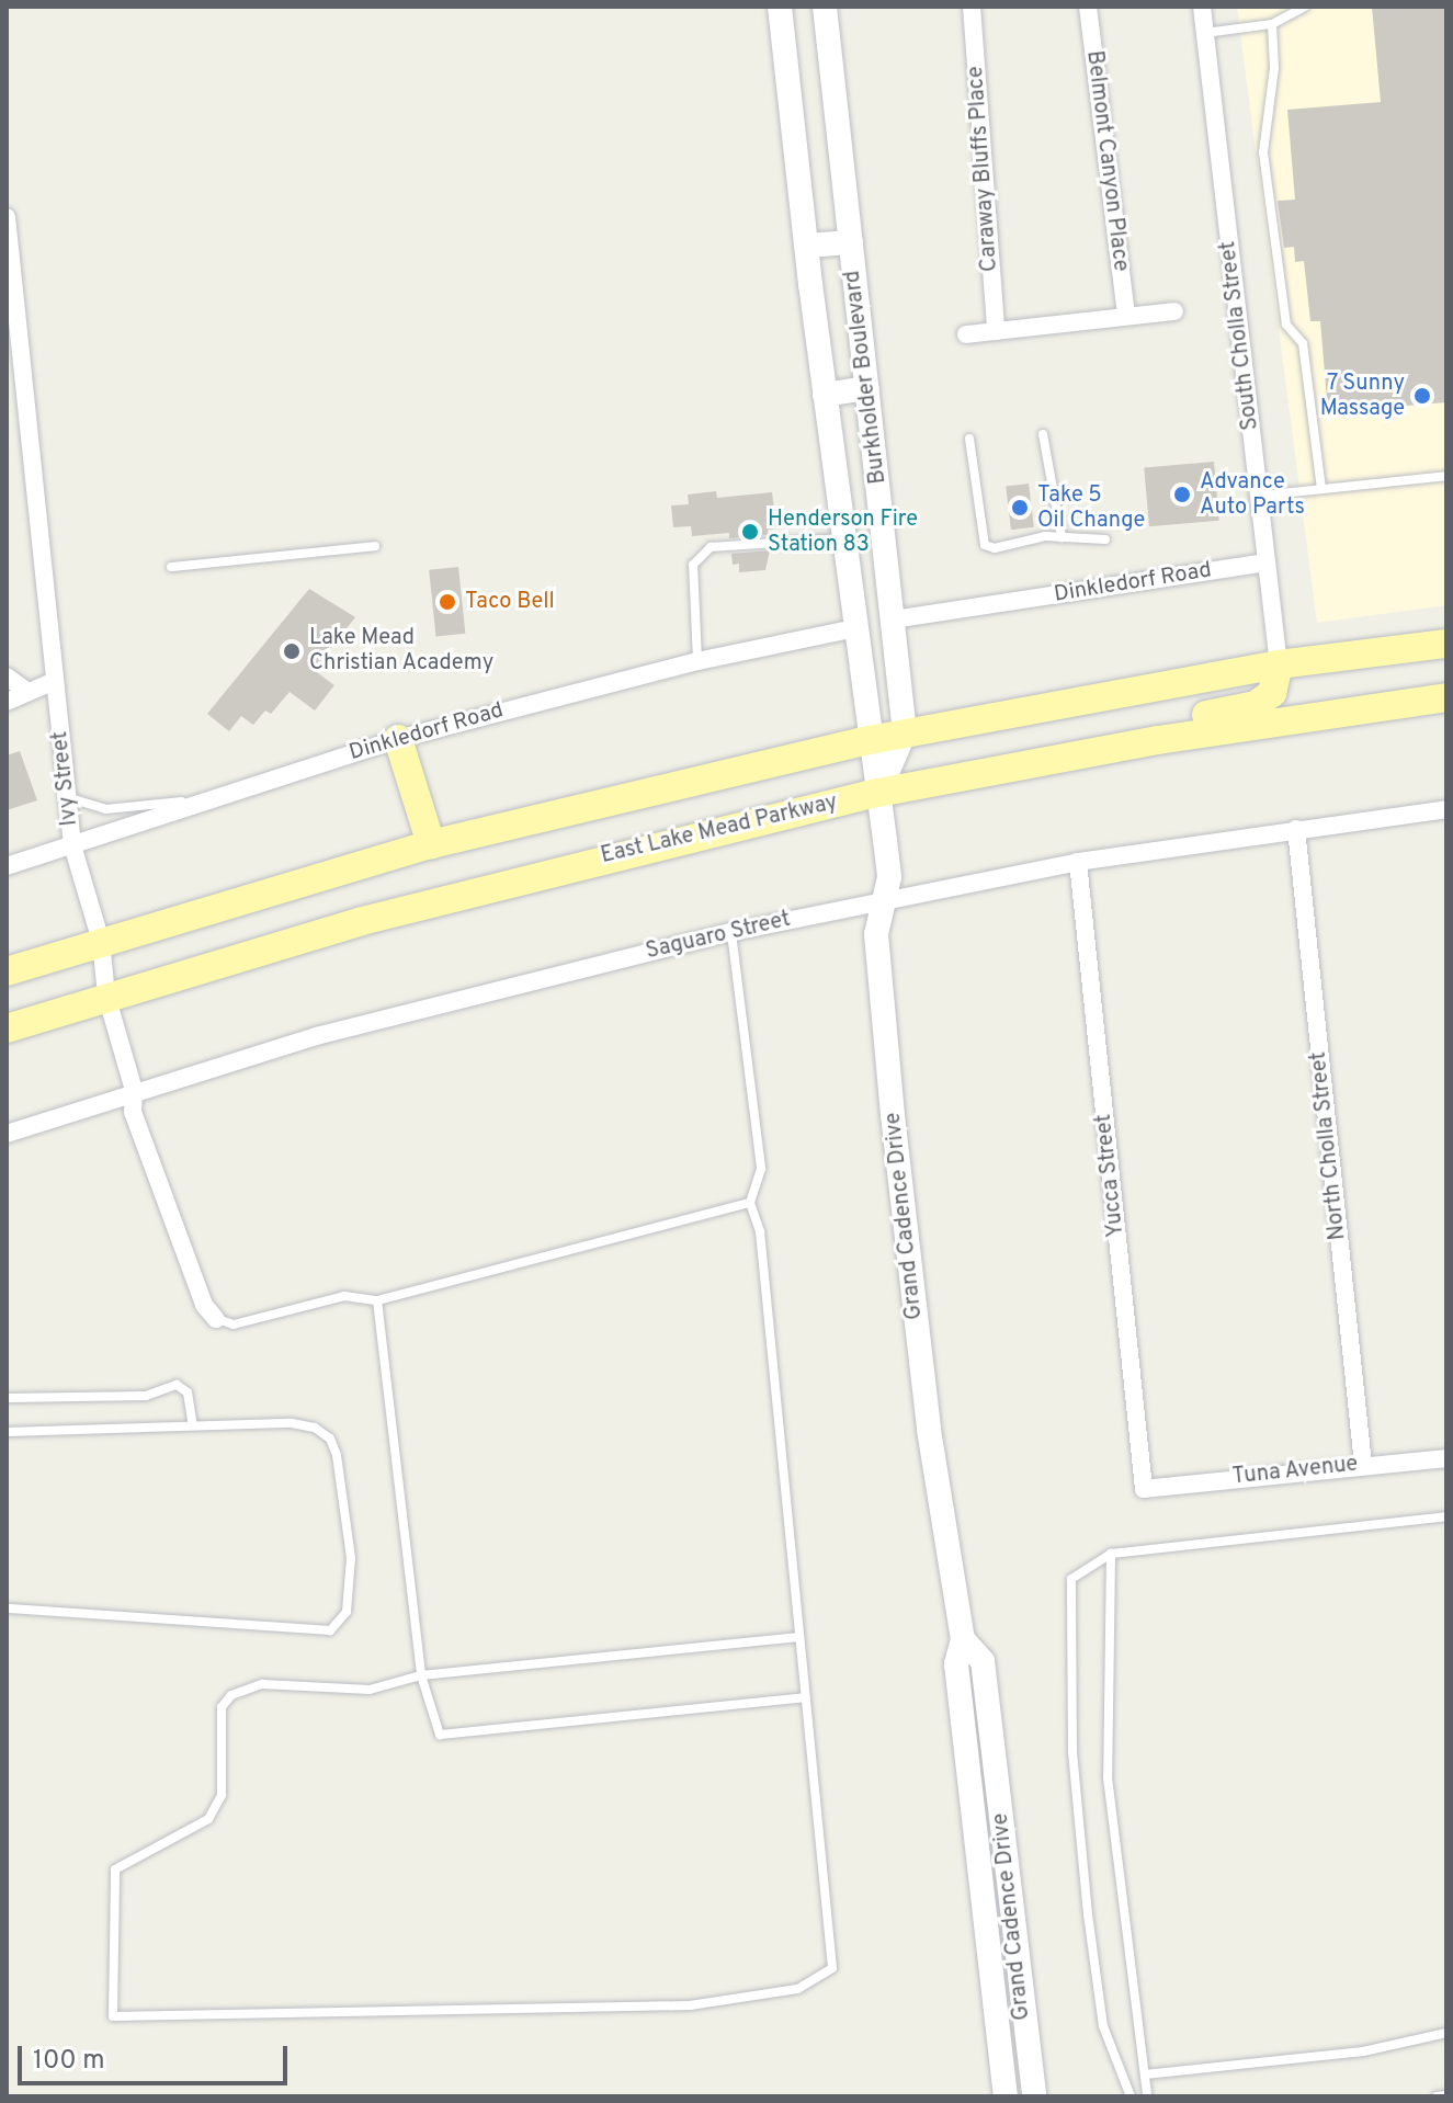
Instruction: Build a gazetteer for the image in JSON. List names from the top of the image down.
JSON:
{
  "streets": {
    "main road": ["Burkholder Boulevard", "East Lake Mead Parkway", "Grand Cadence Drive"],
    "street": [
      "Belmont Canyon Place",
      "Caraway Bluffs Place",
      "South Cholla Street",
      "Dinkledorf Road",
      "Ivy Street",
      "Saguaro Street",
      "North Cholla Street",
      "Yucca Street",
      "Tuna Avenue"
    ]
  },
  "crossings": [
    ["South Cholla Street", "Dinkledorf Road"],
    ["Burkholder Boulevard", "Dinkledorf Road"],
    ["Burkholder Boulevard", "East Lake Mead Parkway"],
    ["Burkholder Boulevard", "Grand Cadence Drive"],
    ["Dinkledorf Road", "Ivy Street"],
    ["Ivy Street", "East Lake Mead Parkway"],
    ["Ivy Street", "Saguaro Street"],
    ["East Lake Mead Parkway", "Grand Cadence Drive"],
    ["Saguaro Street", "North Cholla Street"],
    ["Saguaro Street", "Yucca Street"],
    ["Saguaro Street", "Grand Cadence Drive"],
    ["North Cholla Street", "Tuna Avenue"],
    ["Yucca Street", "Tuna Avenue"]
  ],
  "places": [
    "7 Sunny Massage",
    "Advance Auto Parts",
    "Take 5 Oil Change",
    "Henderson Fire Station 83",
    "Taco Bell",
    "Lake Mead Christian Academy"
  ],
  "scale_bar": "100 m"
}
